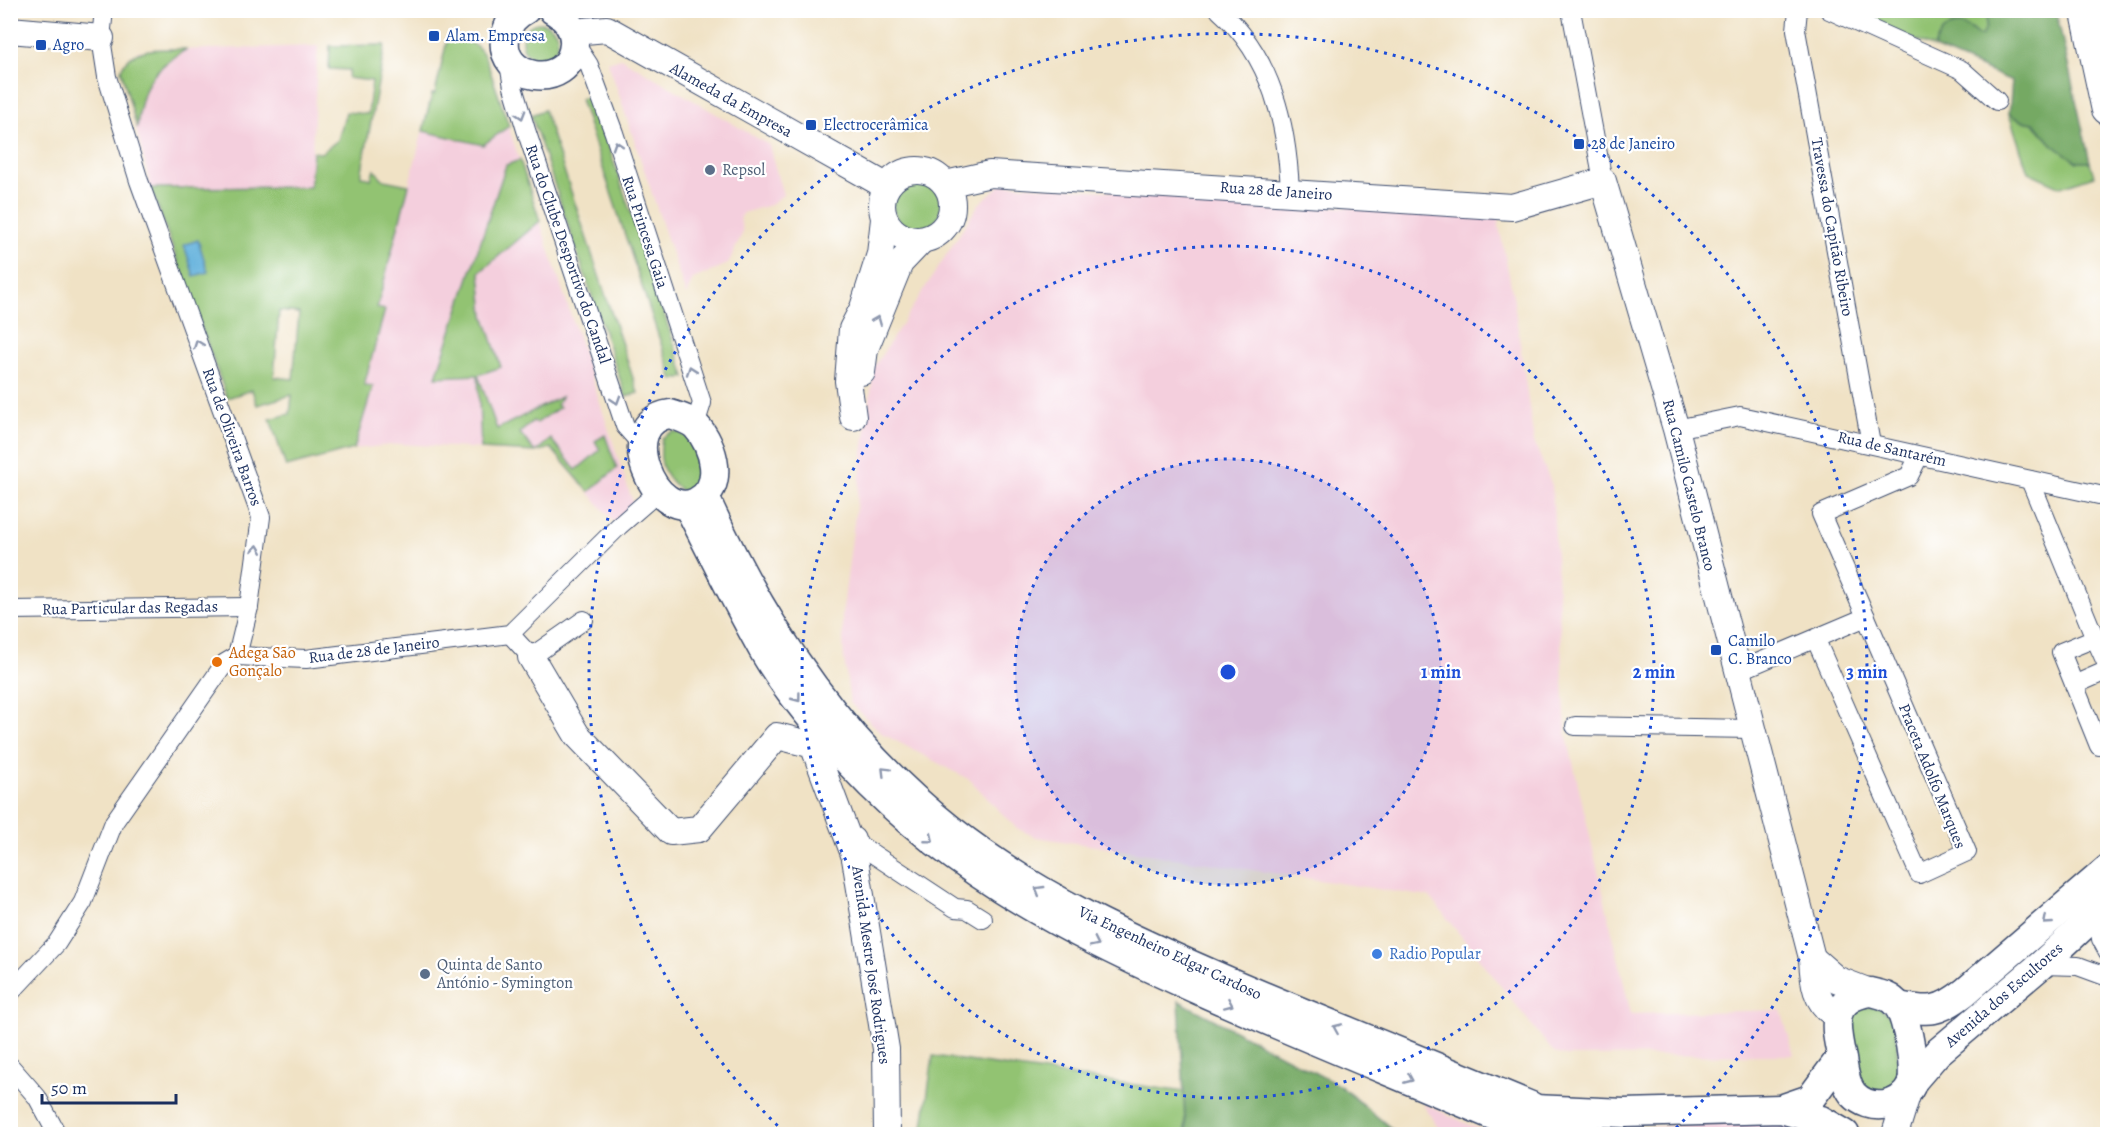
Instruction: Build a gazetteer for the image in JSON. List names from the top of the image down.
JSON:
{
  "streets": {
    "main road": ["Via Engenheiro Edgar Cardoso", "Avenida dos Escultores"],
    "street": [
      "Alameda da Empresa",
      "Rua 28 de Janeiro",
      "Travessa do Capitão Ribeiro",
      "Rua Princesa Gaia",
      "Rua do Clube Desportivo do Candal",
      "Rua de Oliveira Barros",
      "Rua de Santarém",
      "Rua Camilo Castelo Branco",
      "Rua Particular das Regadas",
      "Rua de 28 de Janeiro",
      "Praceta Adolfo Marques",
      "Avenida Mestre José Rodrigues"
    ]
  },
  "crossings": [
    ["Alameda da Empresa", "Rua 28 de Janeiro"],
    ["Alameda da Empresa", "Rua Princesa Gaia"],
    ["Rua 28 de Janeiro", "Rua Camilo Castelo Branco"],
    ["Travessa do Capitão Ribeiro", "Rua de Santarém"],
    ["Rua Princesa Gaia", "Rua do Clube Desportivo do Candal"],
    ["Rua Princesa Gaia", "Via Engenheiro Edgar Cardoso"],
    ["Rua do Clube Desportivo do Candal", "Via Engenheiro Edgar Cardoso"],
    ["Rua de Oliveira Barros", "Rua Particular das Regadas"],
    ["Rua de Oliveira Barros", "Rua de 28 de Janeiro"],
    ["Rua de Santarém", "Rua Camilo Castelo Branco"],
    ["Rua de Santarém", "Praceta Adolfo Marques"],
    ["Rua Camilo Castelo Branco", "Avenida dos Escultores"]
  ],
  "one_way": ["Rua Princesa Gaia", "Rua do Clube Desportivo do Candal", "Rua de Oliveira Barros"],
  "places": {
    "transit": [
      "Alam. Empresa",
      "Agro",
      "Electrocerâmica",
      "28 de Janeiro",
      "Camilo C. Branco"
    ],
    "other": [
      "Repsol",
      "Adega São Gonçalo",
      "Radio Popular",
      "Quinta de Santo António - Symington"
    ]
  },
  "scale_bar": "50 m",
  "rings": ["1 min", "2 min", "3 min"]
}
